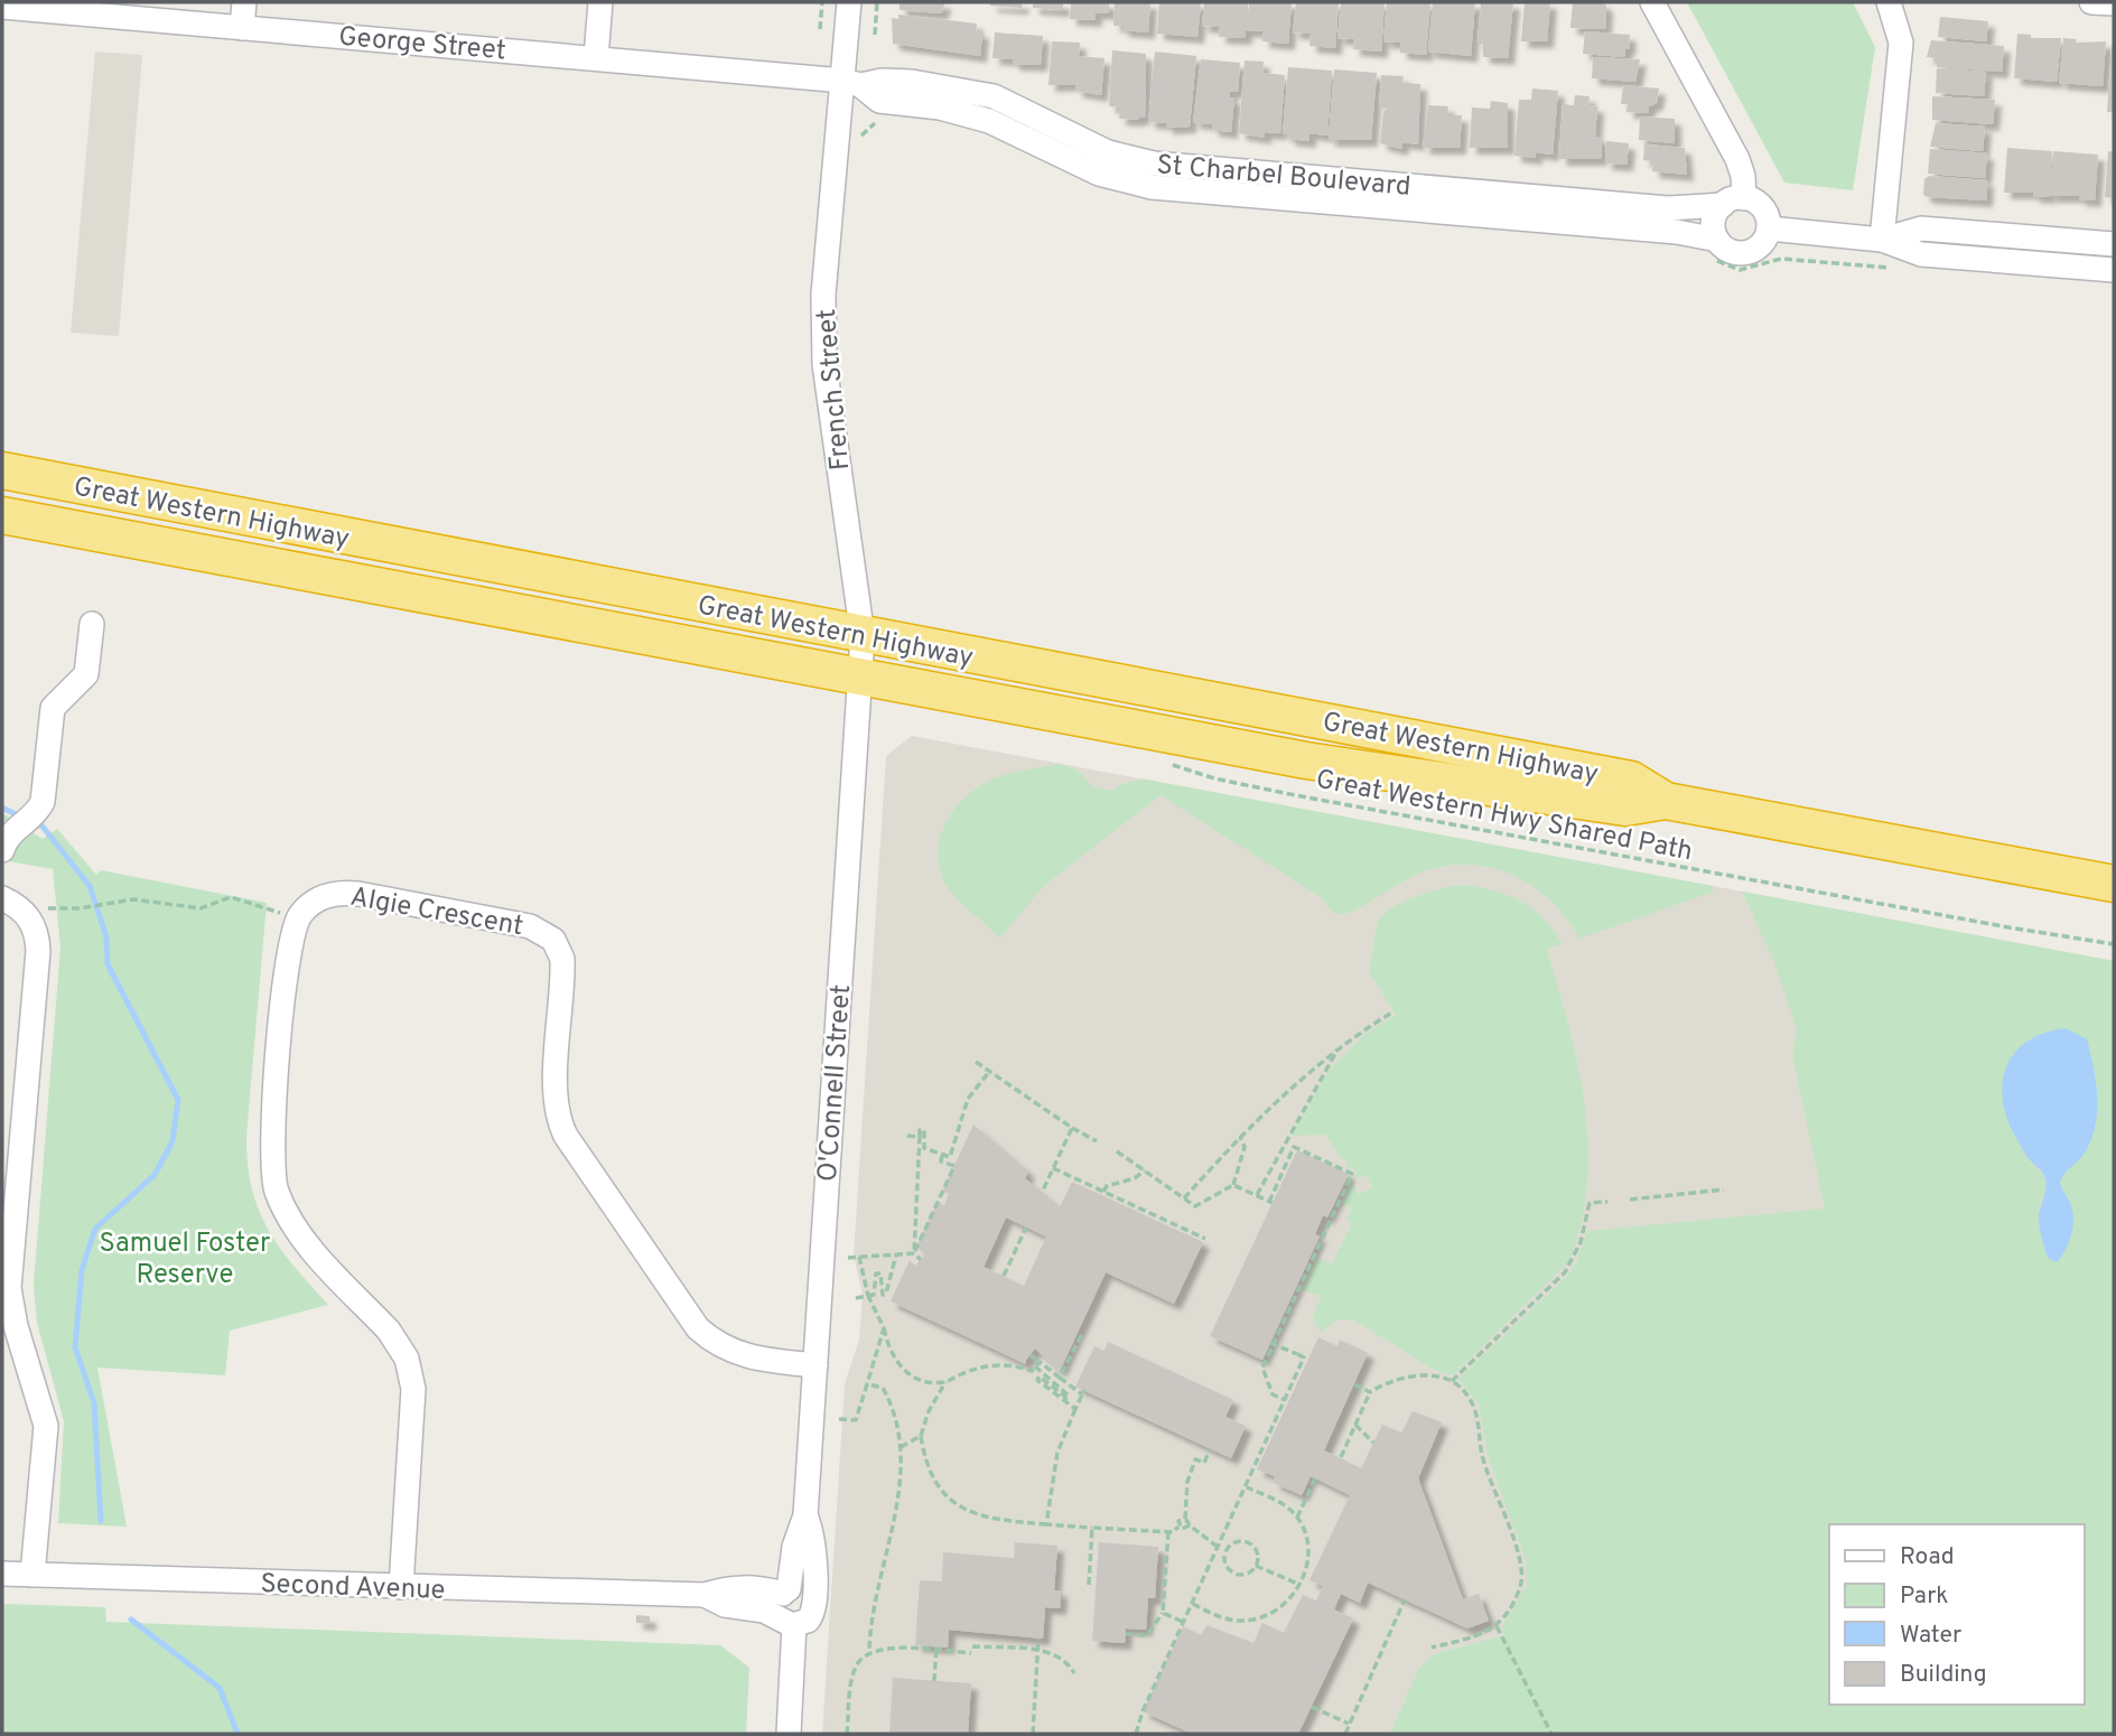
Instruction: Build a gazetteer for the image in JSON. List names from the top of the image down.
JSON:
{
  "streets": {
    "highway": ["Great Western Highway"],
    "street": [
      "George Street",
      "St Charbel Boulevard",
      "French Street",
      "Algie Crescent",
      "O'Connell Street",
      "Second Avenue"
    ],
    "path": ["Great Western Hwy Shared Path"]
  },
  "crossings": [
    ["George Street", "St Charbel Boulevard"],
    ["George Street", "French Street"],
    ["St Charbel Boulevard", "French Street"],
    ["French Street", "Great Western Highway"],
    ["French Street", "O'Connell Street"],
    ["Great Western Highway", "O'Connell Street"],
    ["Algie Crescent", "O'Connell Street"],
    ["O'Connell Street", "Second Avenue"]
  ],
  "parks": ["Samuel Foster Reserve"],
  "legend": [
    "Road",
    "Park",
    "Water",
    "Building"
  ]
}
